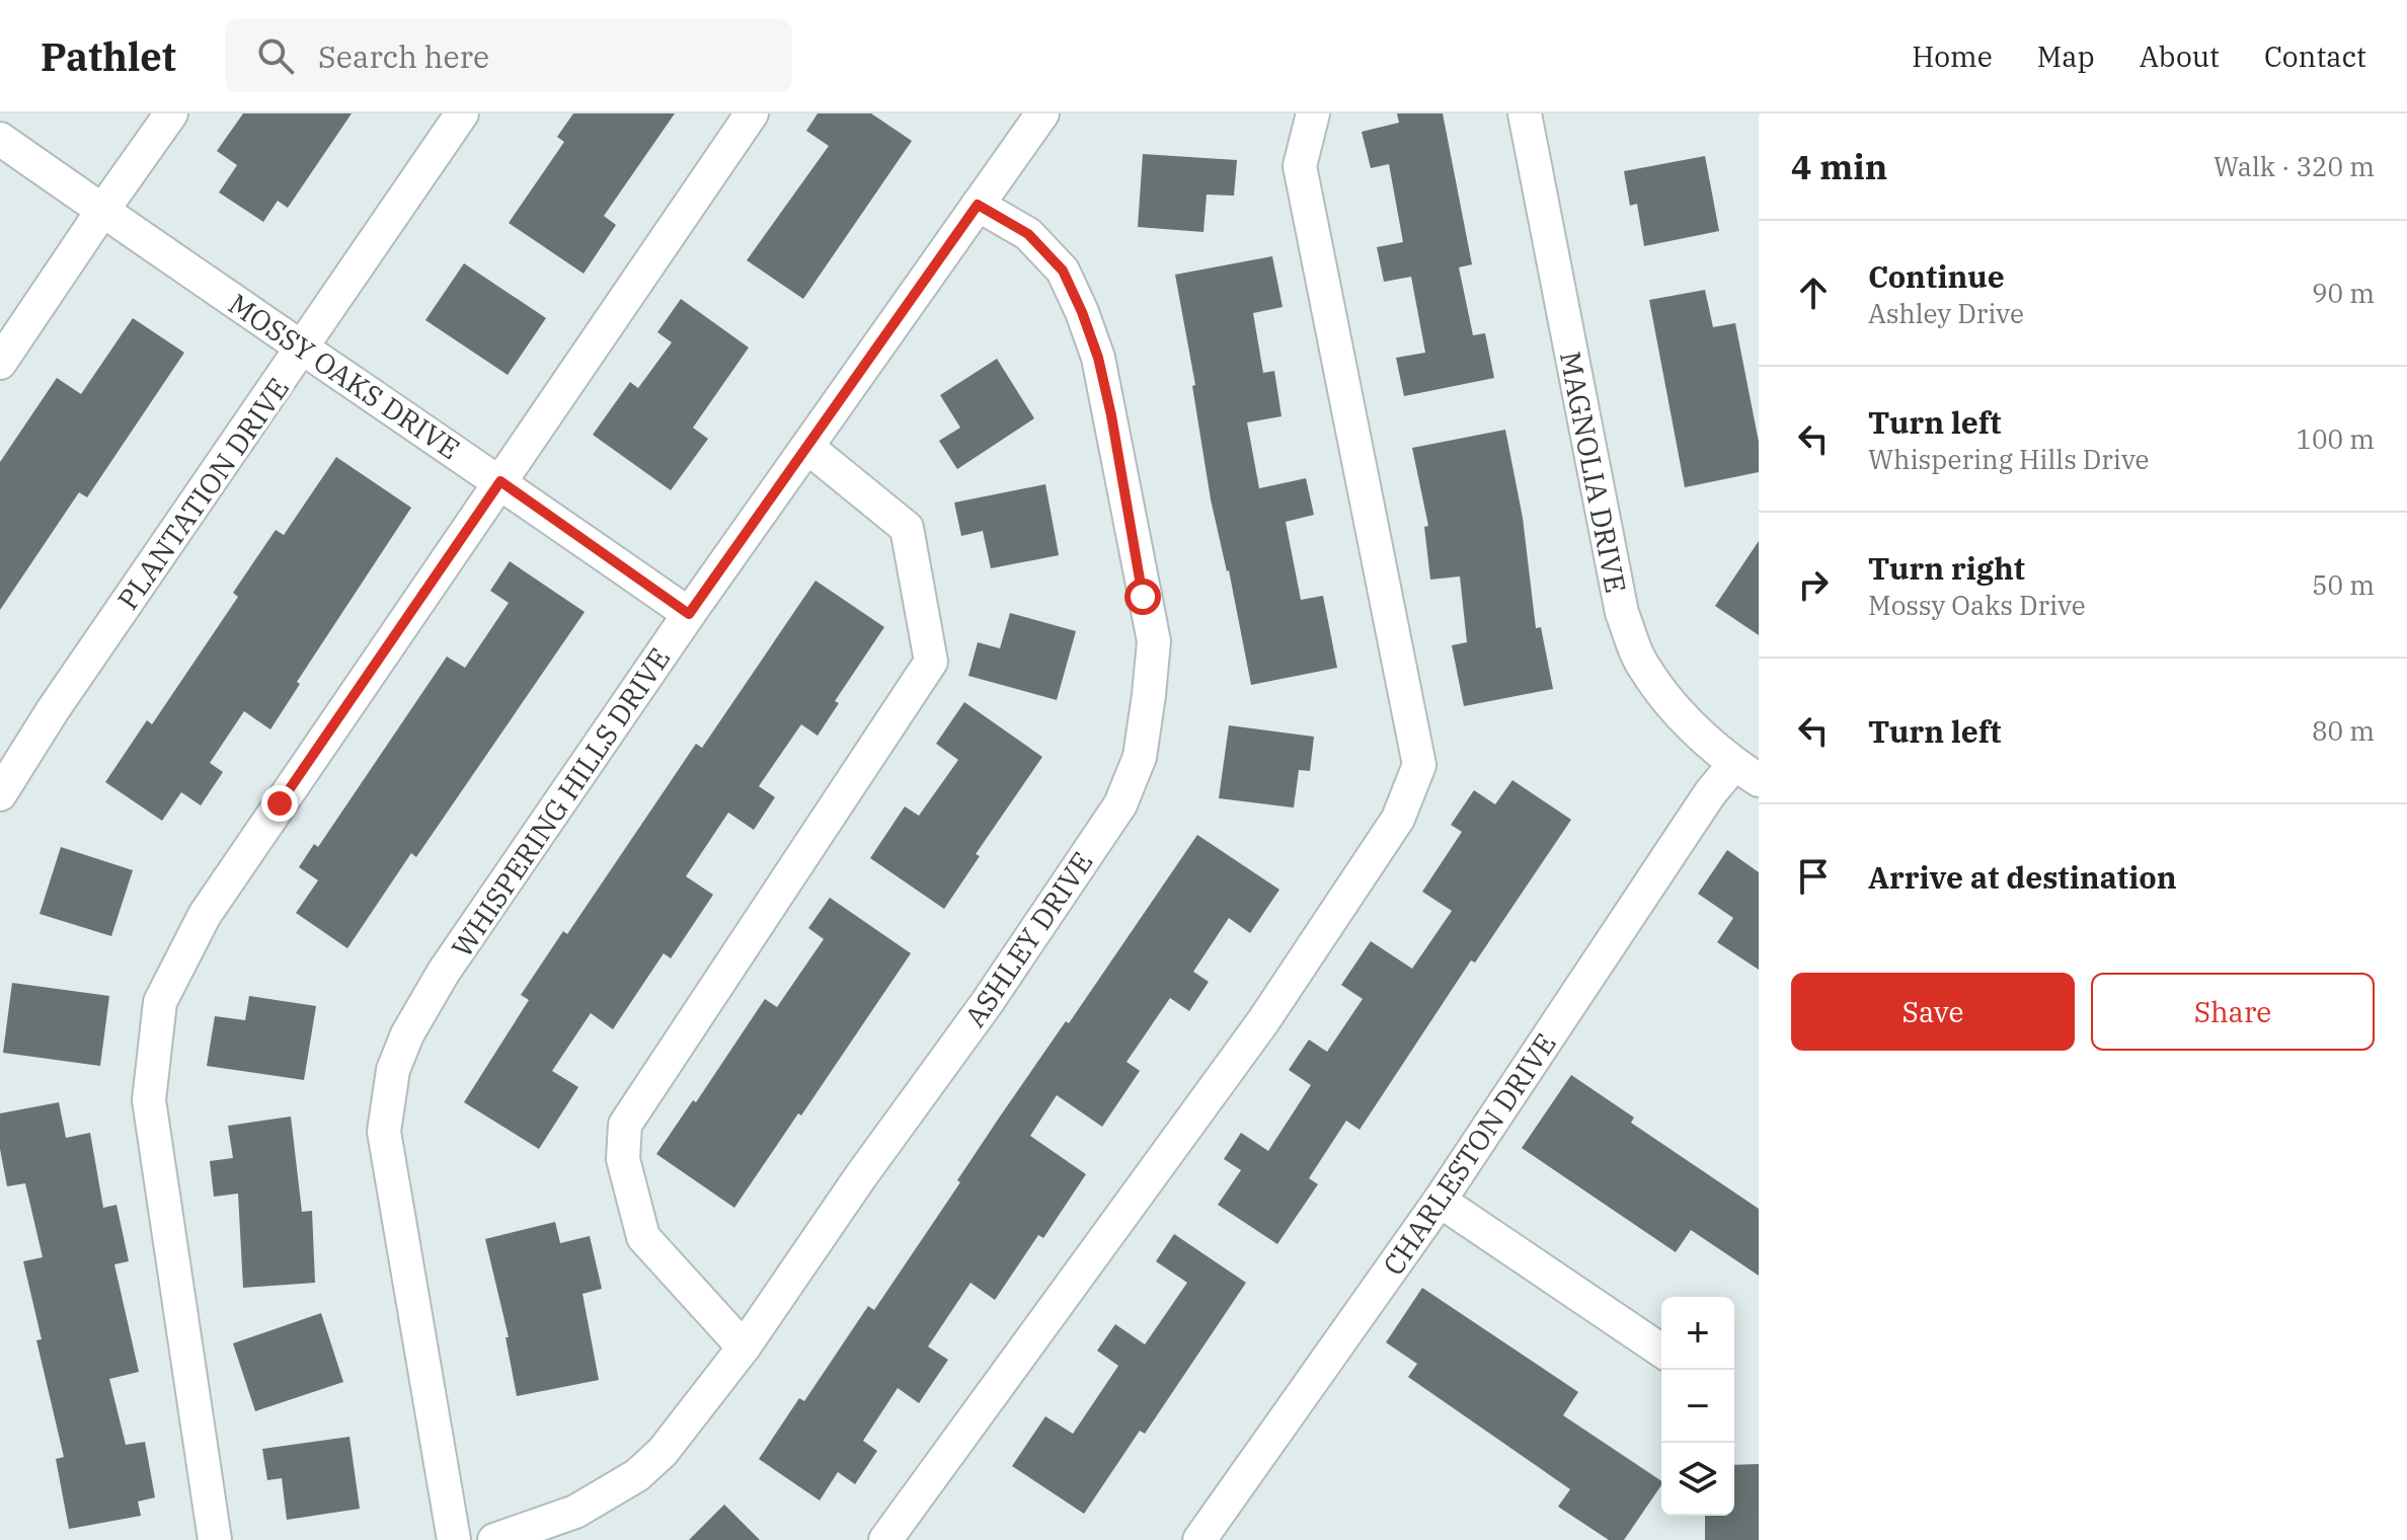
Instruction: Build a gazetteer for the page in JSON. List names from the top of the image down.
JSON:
{
  "streets": {
    "street": [
      "MOSSY OAKS DRIVE",
      "MAGNOLIA DRIVE",
      "PLANTATION DRIVE",
      "WHISPERING HILLS DRIVE",
      "ASHLEY DRIVE",
      "CHARLESTON DRIVE"
    ]
  },
  "crossings": [
    ["MOSSY OAKS DRIVE", "PLANTATION DRIVE"],
    ["MOSSY OAKS DRIVE", "WHISPERING HILLS DRIVE"],
    ["MAGNOLIA DRIVE", "CHARLESTON DRIVE"],
    ["WHISPERING HILLS DRIVE", "ASHLEY DRIVE"]
  ],
  "page": {
    "header": "Pathlet",
    "search": "Search here",
    "nav": [
      "Home",
      "Map",
      "About",
      "Contact"
    ],
    "heading": ["4 min", "Walk · 320 m"],
    "list": [
      ["Continue", "Ashley Drive", "90 m"],
      ["Turn left", "Whispering Hills Drive", "100 m"],
      ["Turn right", "Mossy Oaks Drive", "50 m"],
      ["Turn left", "80 m"],
      "Arrive at destination"
    ],
    "buttons": ["Save", "Share"],
    "map_buttons": ["+", "−"]
  }
}
